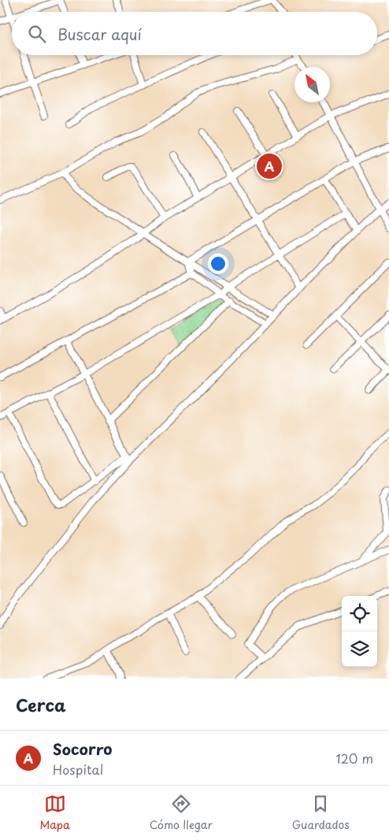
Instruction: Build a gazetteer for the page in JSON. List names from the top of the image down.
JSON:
{
  "north": "top left",
  "page": {
    "search": "Buscar aquí",
    "pins": "A",
    "heading": "Cerca",
    "list": [
      {
        "mark": "A",
        "name": "Socorro",
        "note": "Hospital",
        "value": "120 m"
      }
    ],
    "nav": ["Mapa", "Cómo llegar", "Guardados"]
  }
}
